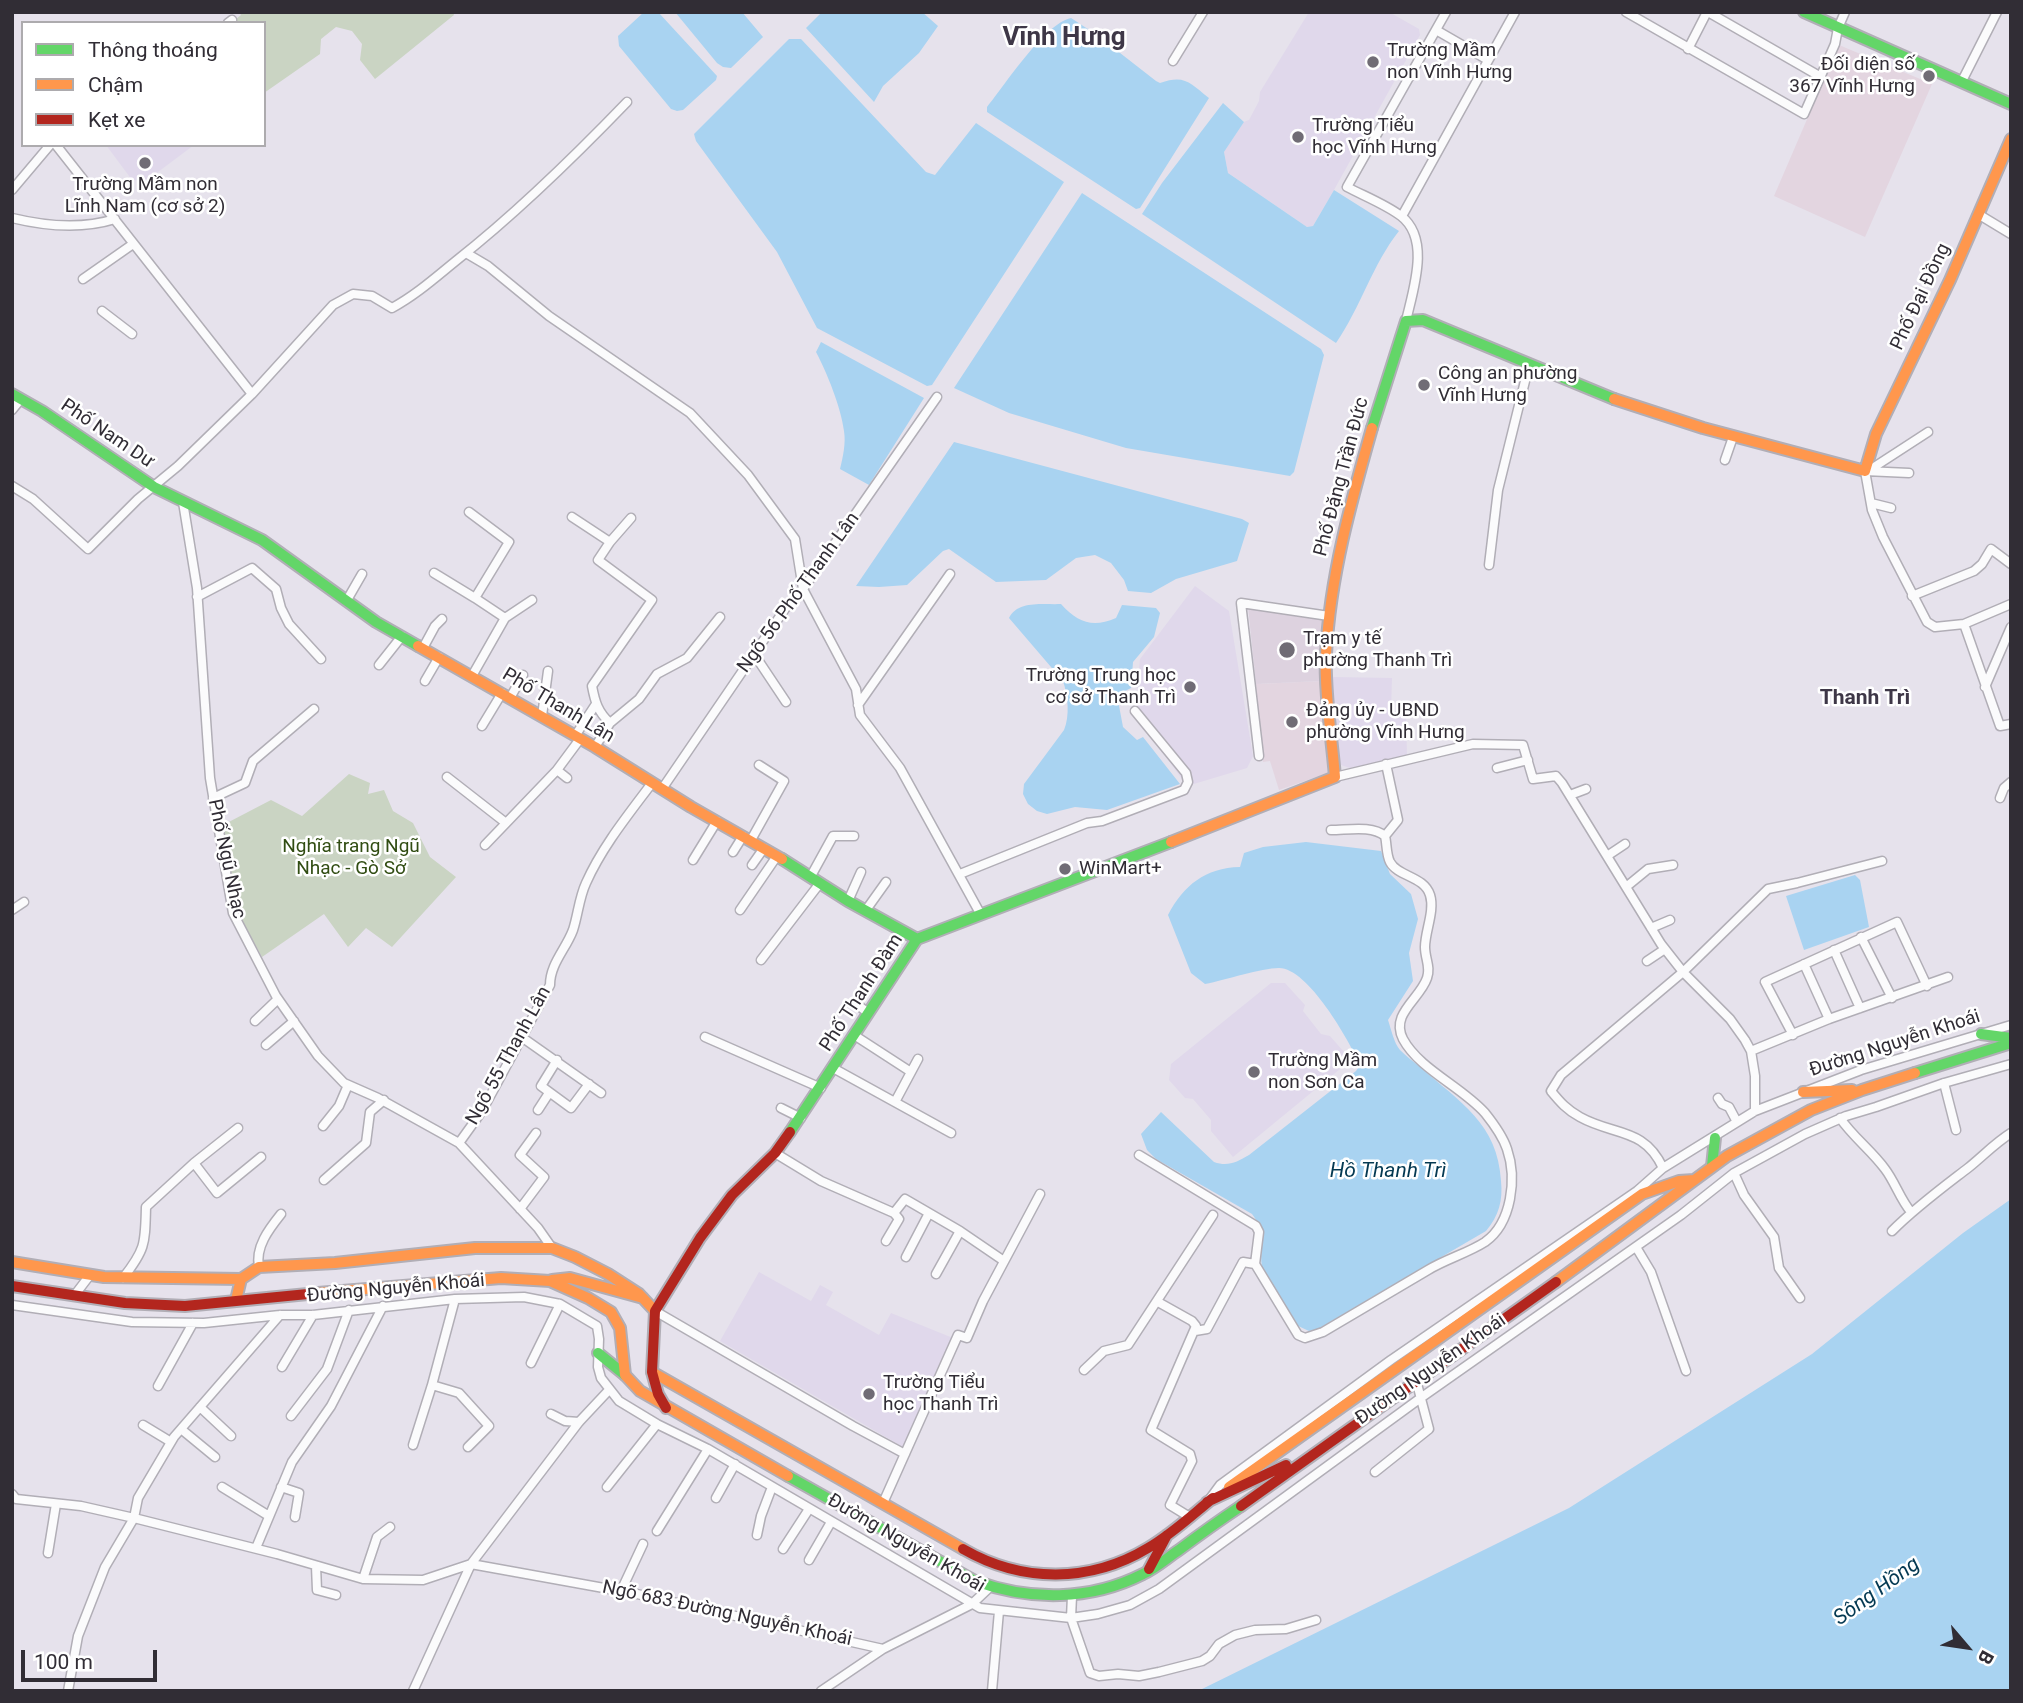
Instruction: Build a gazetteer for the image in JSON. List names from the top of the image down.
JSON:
{
  "streets": {
    "street": [
      "Phố Đại Đồng",
      "Phố Nam Dư",
      "Phố Đặng Trần Đức",
      "Ngõ 56 Phố Thanh Lân",
      "Phố Thanh Lân",
      "Phố Ngũ Nhạc",
      "Phố Thanh Đàm",
      "Đường Nguyễn Khoái",
      "Ngõ 55 Thanh Lân",
      "Ngõ 683 Đường Nguyễn Khoái"
    ]
  },
  "crossings": [
    ["Phố Nam Dư", "Phố Thanh Lân"],
    ["Phố Nam Dư", "Phố Ngũ Nhạc"],
    ["Phố Đặng Trần Đức", "Phố Thanh Đàm"],
    ["Ngõ 56 Phố Thanh Lân", "Phố Thanh Lân"],
    ["Ngõ 56 Phố Thanh Lân", "Ngõ 55 Thanh Lân"],
    ["Phố Thanh Lân", "Phố Ngũ Nhạc"],
    ["Phố Thanh Lân", "Phố Thanh Đàm"],
    ["Phố Thanh Lân", "Ngõ 55 Thanh Lân"],
    ["Phố Ngũ Nhạc", "Đường Nguyễn Khoái"],
    ["Phố Ngũ Nhạc", "Ngõ 55 Thanh Lân"],
    ["Phố Thanh Đàm", "Đường Nguyễn Khoái"]
  ],
  "districts": ["Vĩnh Hưng", "Thanh Trì"],
  "water": ["Hồ Thanh Trì", "Sông Hồng"],
  "parks": ["Nghĩa trang Ngũ Nhạc - Gò Sở"],
  "places": [
    "Trường Mầm non Vĩnh Hưng",
    "Đối diện số 367 Vĩnh Hưng",
    "Trường Tiểu học Vĩnh Hưng",
    "Trường Mầm non Lĩnh Nam (cơ sở 2)",
    "Công an phường Vĩnh Hưng",
    "Trạm y tế phường Thanh Trì",
    "Trường Trung học cơ sở Thanh Trì",
    "Đảng ủy - UBND phường Vĩnh Hưng",
    "WinMart+",
    "Trường Mầm non Sơn Ca",
    "Trường Tiểu học Thanh Trì"
  ],
  "legend": ["Thông thoáng", "Chậm", "Kẹt xe"],
  "scale_bar": "100 m",
  "north": "bottom right"
}
